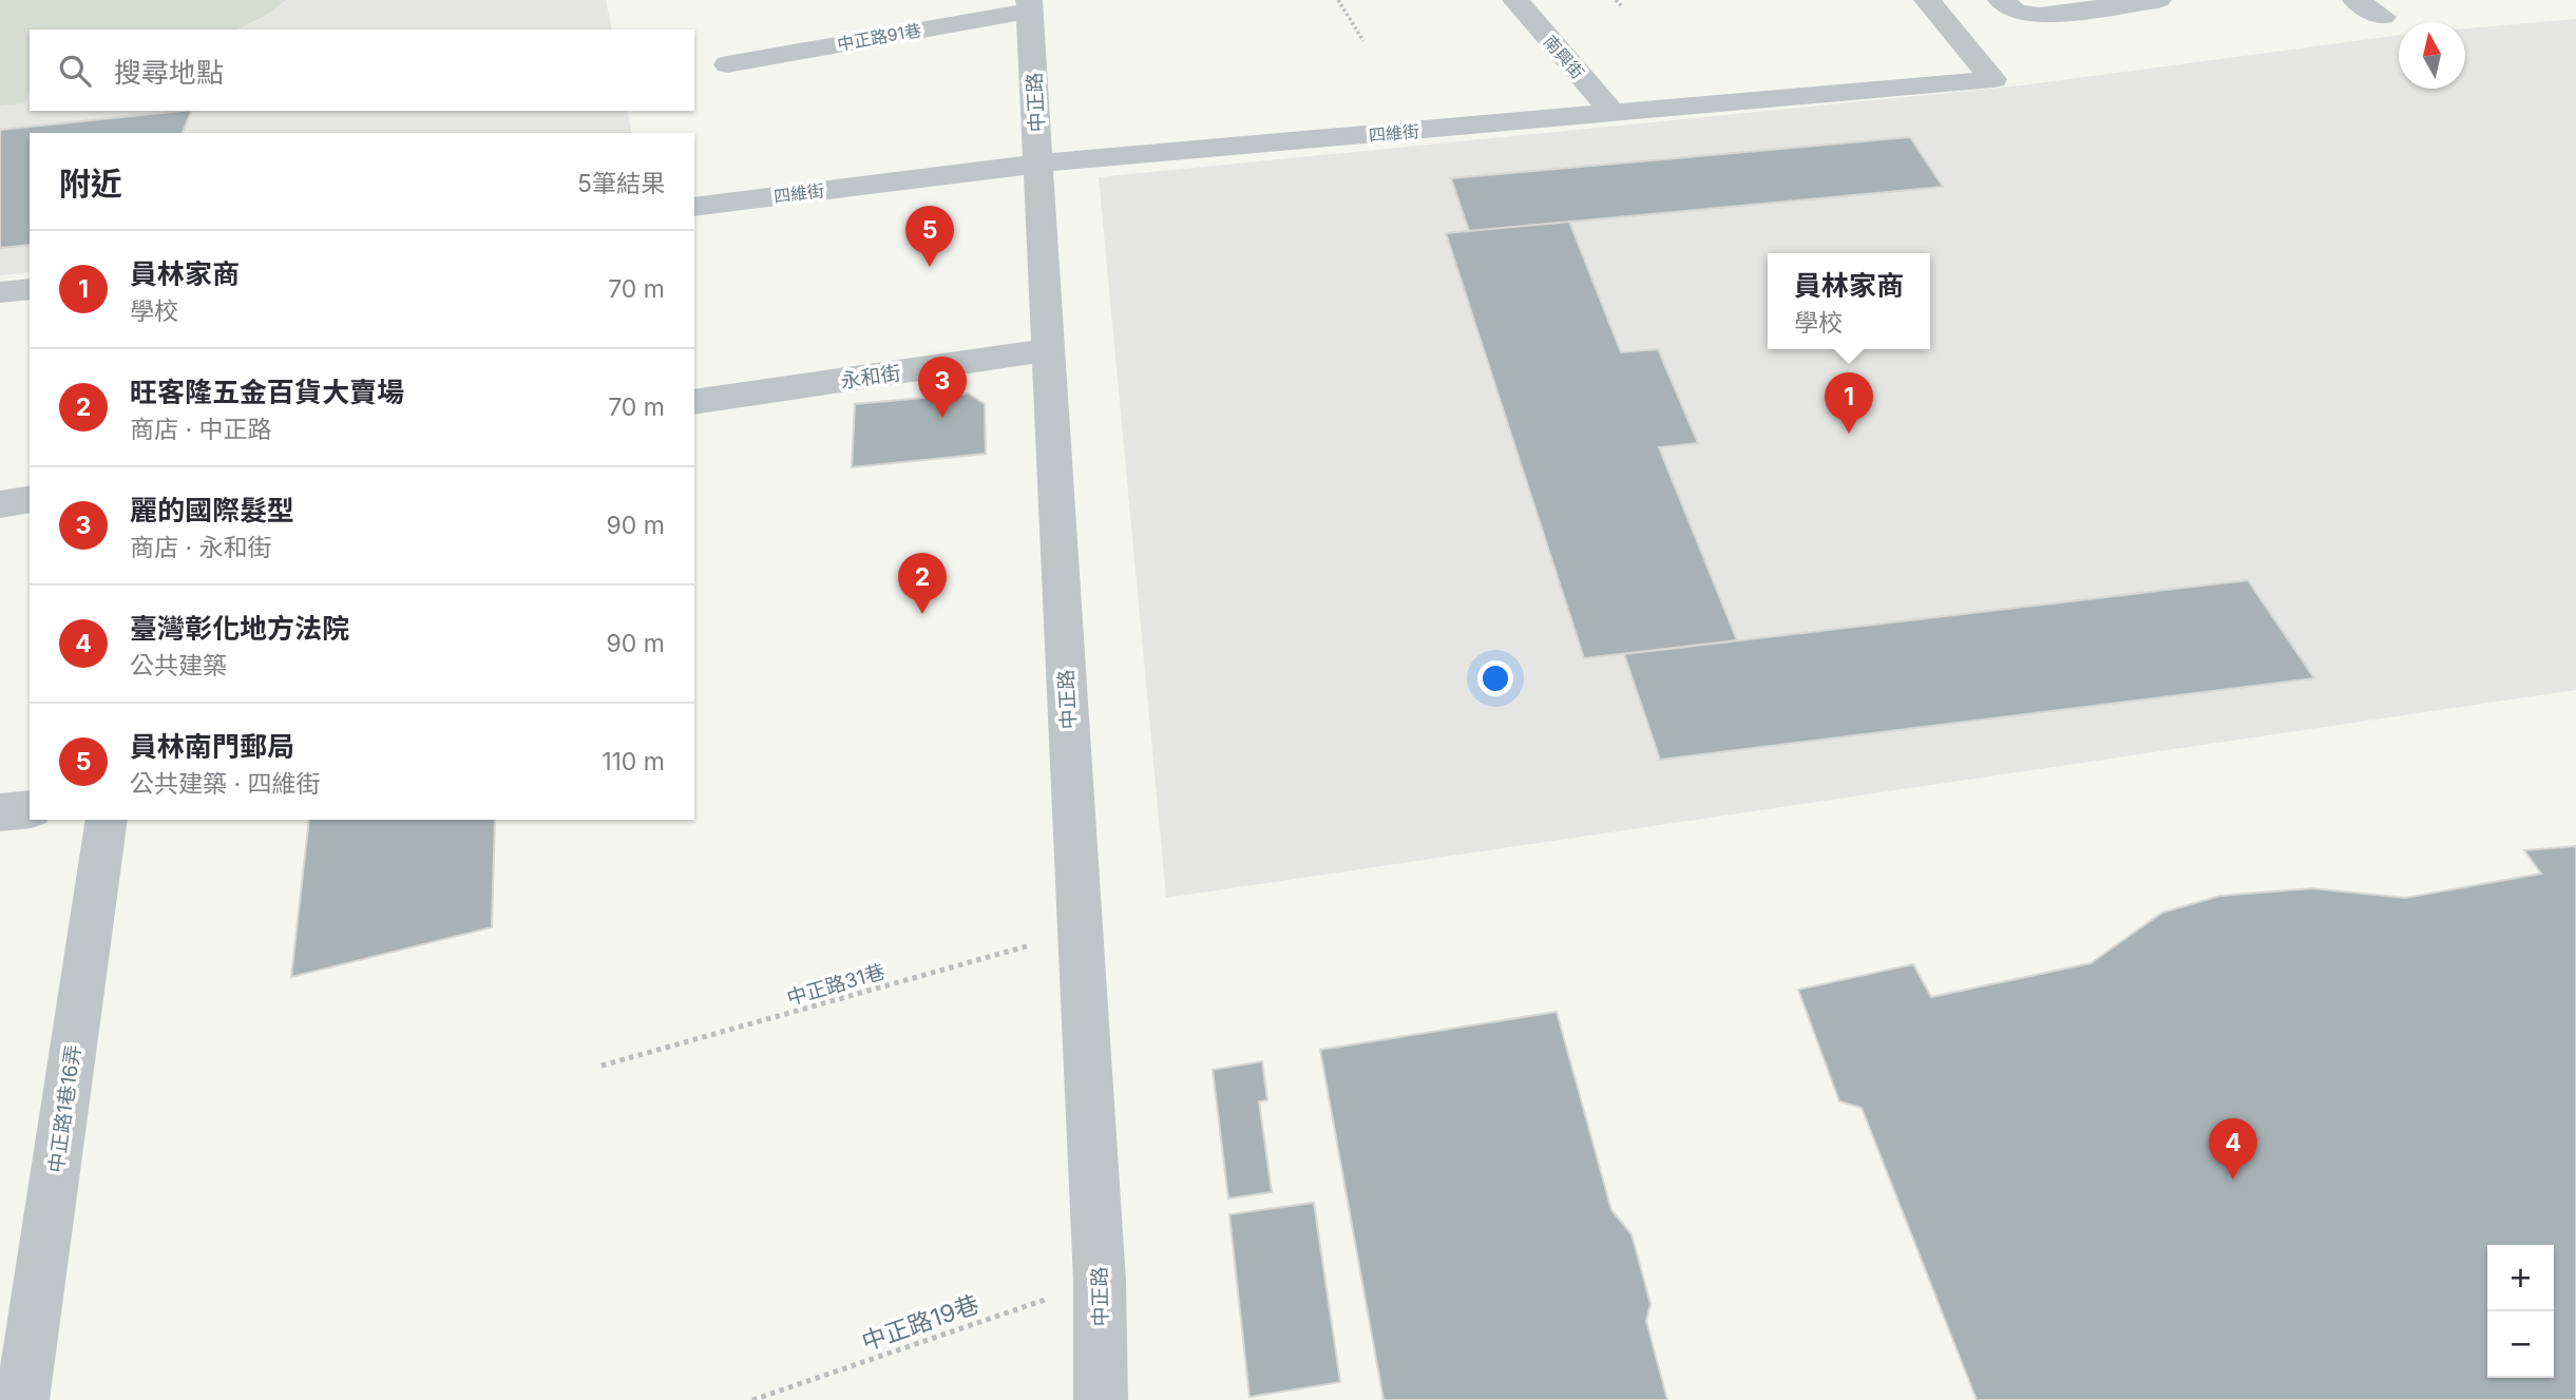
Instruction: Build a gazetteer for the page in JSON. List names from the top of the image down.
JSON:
{
  "streets": {
    "street": [
      "中正路91巷",
      "南興街",
      "中正路",
      "四維街",
      "永和街",
      "中正路1巷16弄"
    ],
    "path": ["中正路31巷", "中正路19巷"]
  },
  "crossings": [
    ["中正路91巷", "中正路"],
    ["南興街", "四維街"],
    ["中正路", "四維街"],
    ["中正路", "永和街"],
    ["中正路", "中正路31巷"],
    ["中正路", "中正路19巷"]
  ],
  "north": "top",
  "page": {
    "search": "搜尋地點",
    "heading": ["附近", "5筆結果"],
    "pins": [
      "5",
      "3",
      "1",
      "2",
      "4"
    ],
    "list": [
      {
        "mark": "1",
        "name": "員林家商",
        "note": "學校",
        "value": "70 m"
      },
      {
        "mark": "2",
        "name": "旺客隆五金百貨大賣場",
        "note": "商店 · 中正路",
        "value": "70 m"
      },
      {
        "mark": "3",
        "name": "麗的國際髮型",
        "note": "商店 · 永和街",
        "value": "90 m"
      },
      {
        "mark": "4",
        "name": "臺灣彰化地方法院",
        "note": "公共建築",
        "value": "90 m"
      },
      {
        "mark": "5",
        "name": "員林南門郵局",
        "note": "公共建築 · 四維街",
        "value": "110 m"
      }
    ],
    "popup": ["員林家商", "學校"],
    "map_buttons": ["+", "−"]
  }
}
